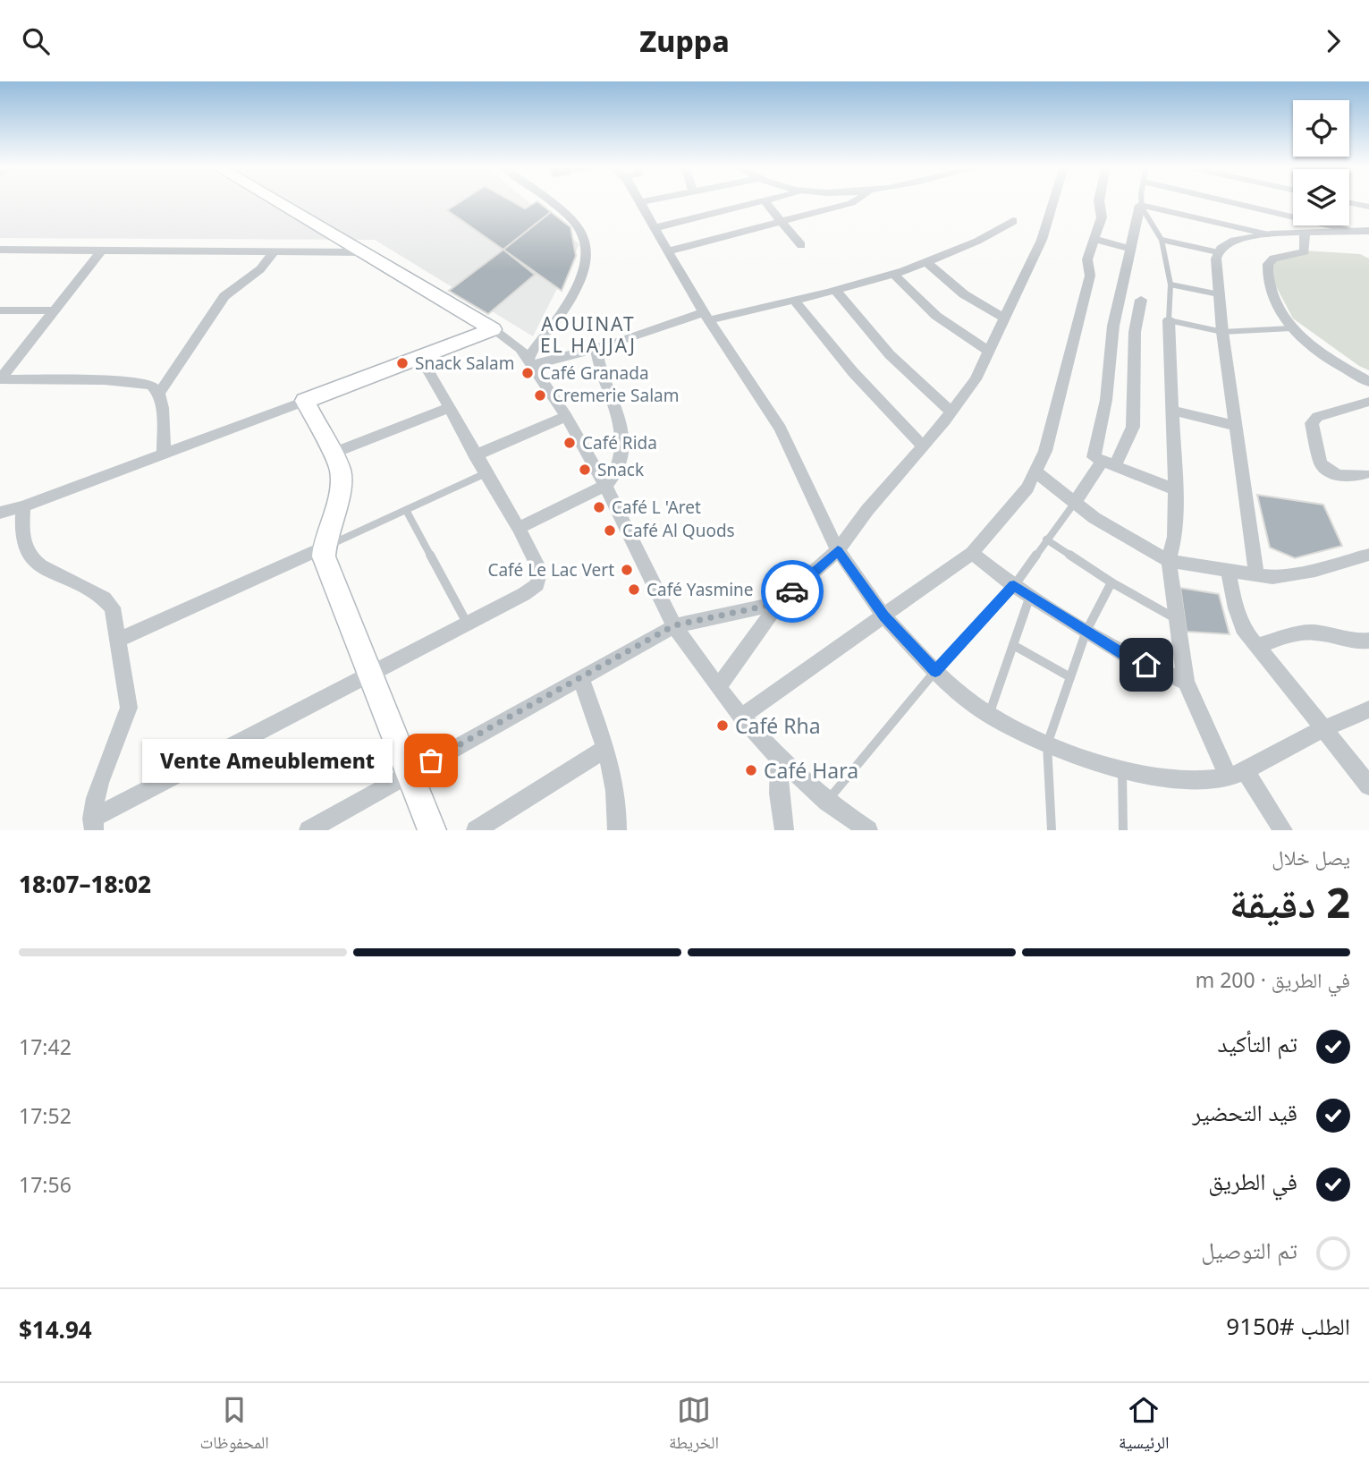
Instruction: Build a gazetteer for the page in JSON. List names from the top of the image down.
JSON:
{
  "districts": ["AOUINAT EL HAJJAJ"],
  "places": [
    "Snack Salam",
    "Café Granada",
    "Cremerie Salam",
    "Café Rida",
    "Snack",
    "Café L 'Aret",
    "Café Al Quods",
    "Café Le Lac Vert",
    "Café Yasmine",
    "Café Rha",
    "Vente Ameublement",
    "Café Hara"
  ],
  "page": {
    "header": "Zuppa",
    "bubble": "Vente Ameublement",
    "heading": ["2 دقيقة", "يصل خلال", "18:02–18:07"],
    "panel": ["الطلب #9150", "$14.94"],
    "bar": "في الطريق · 200 m",
    "list": [
      ["تم التأكيد", "17:42"],
      ["قيد التحضير", "17:52"],
      ["في الطريق", "17:56"],
      "تم التوصيل"
    ],
    "tabs": ["الرئيسية", "الخريطة", "المحفوظات"]
  }
}
